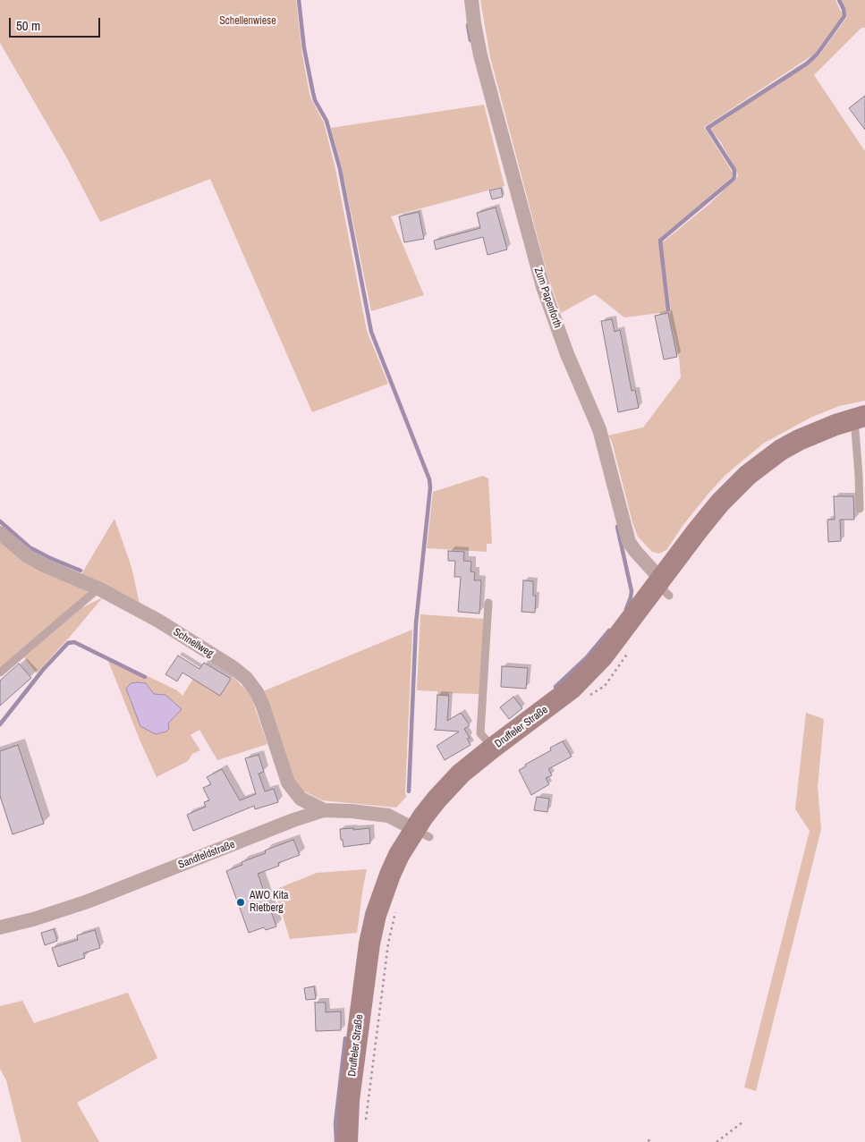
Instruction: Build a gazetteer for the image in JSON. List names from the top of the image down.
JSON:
{
  "streets": {
    "street": [
      "Zum Papenforth",
      "Schnellweg",
      "Druffeler Straße",
      "Sandfeldstraße"
    ]
  },
  "crossings": [
    ["Zum Papenforth", "Druffeler Straße"],
    ["Schnellweg", "Sandfeldstraße"],
    ["Druffeler Straße", "Sandfeldstraße"]
  ],
  "parks": ["Schellenwiese"],
  "places": ["AWO Kita Rietberg"],
  "scale_bar": "50 m"
}
